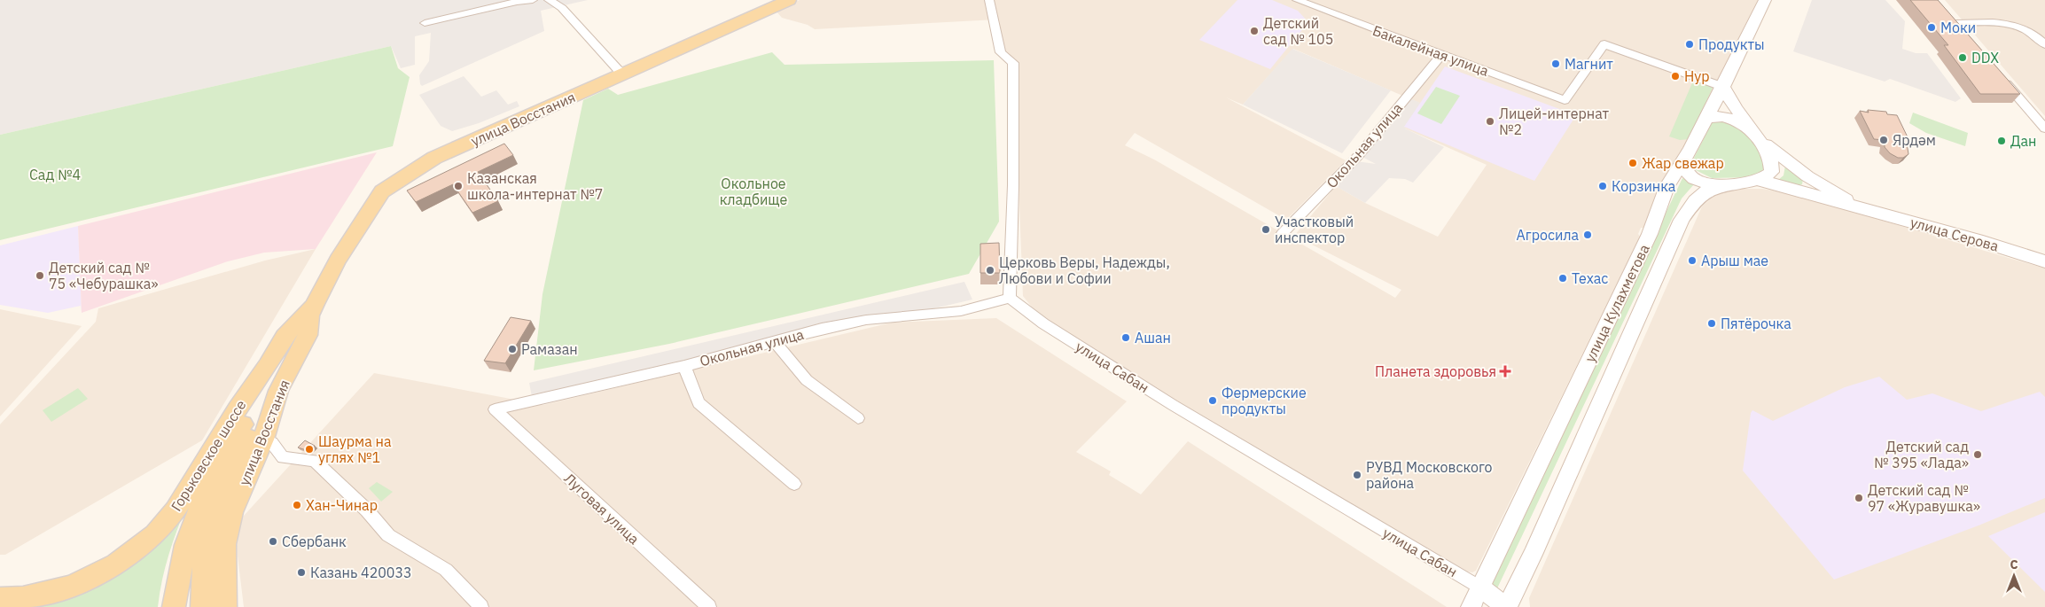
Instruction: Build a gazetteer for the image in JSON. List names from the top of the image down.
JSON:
{
  "streets": {
    "main road": [
      "улица Восстания",
      "улица Серова",
      "улица Кулахметова",
      "Горьковское шоссе"
    ],
    "street": [
      "Бакалейная улица",
      "Окольная улица",
      "улица Сабан",
      "Луговая улица"
    ]
  },
  "crossings": [
    ["Бакалейная улица", "Окольная улица"],
    ["Бакалейная улица", "улица Кулахметова"],
    ["улица Восстания", "Горьковское шоссе"],
    ["Окольная улица", "улица Сабан"],
    ["Окольная улица", "Луговая улица"],
    ["улица Серова", "улица Кулахметова"],
    ["улица Кулахметова", "улица Сабан"]
  ],
  "parks": ["Сад №4", "Окольное кладбище"],
  "places": {
    "other": [
      "Моки",
      "Детский сад № 105",
      "Продукты",
      "DDX",
      "Магнит",
      "Нур",
      "Лицей-интернат №2",
      "Ярдәм",
      "Дан",
      "Жар свежар",
      "Казанская школа-интернат №7",
      "Корзинка",
      "Участковый инспектор",
      "Агросила",
      "Арыш мае",
      "Церковь Веры, Надежды, Любови и Софии",
      "Детский сад № 75 «Чебурашка»",
      "Техас",
      "Пятёрочка",
      "Ашан",
      "Рамазан",
      "Фермерские продукты",
      "Шаурма на углях №1",
      "Детский сад № 395 «Лада»",
      "РУВД Московского района",
      "Детский сад № 97 «Журавушка»",
      "Хан-Чинар",
      "Сбербанк",
      "Казань 420033"
    ],
    "health": ["Планета здоровья"]
  },
  "north": "top"
}
